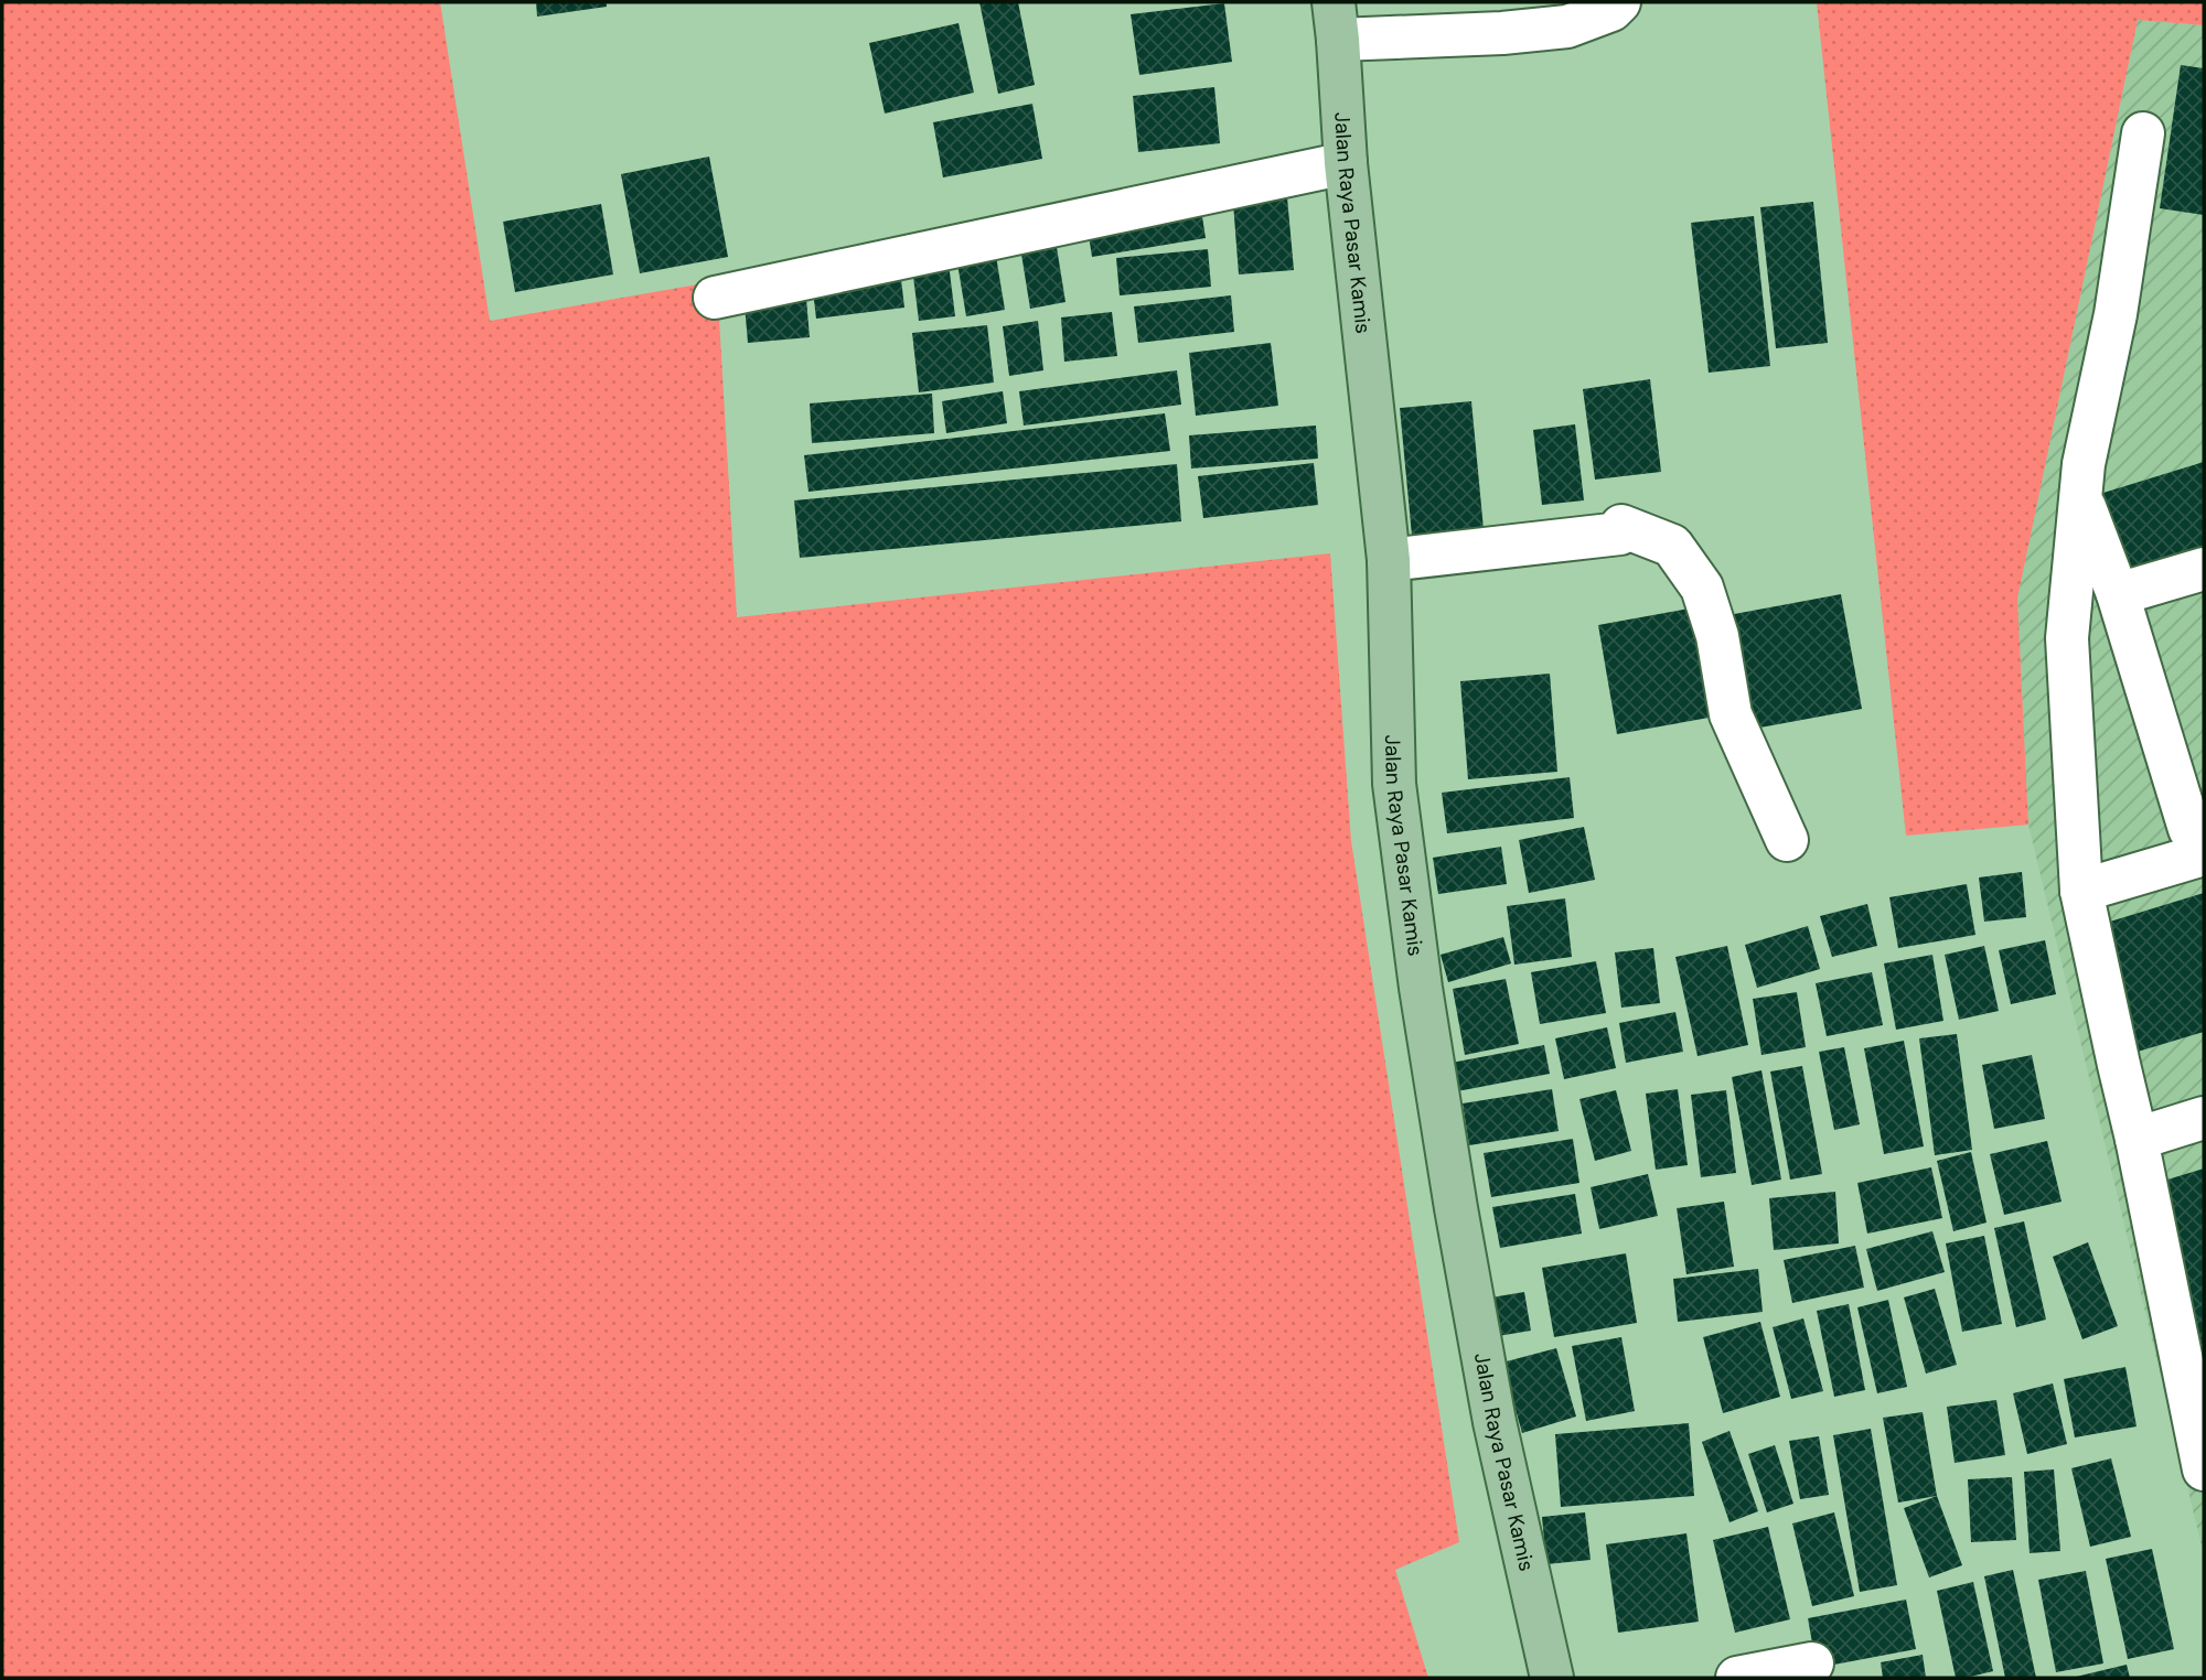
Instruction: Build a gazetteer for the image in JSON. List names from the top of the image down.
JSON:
{
  "streets": {
    "main road": ["Jalan Raya Pasar Kamis"]
  }
}
